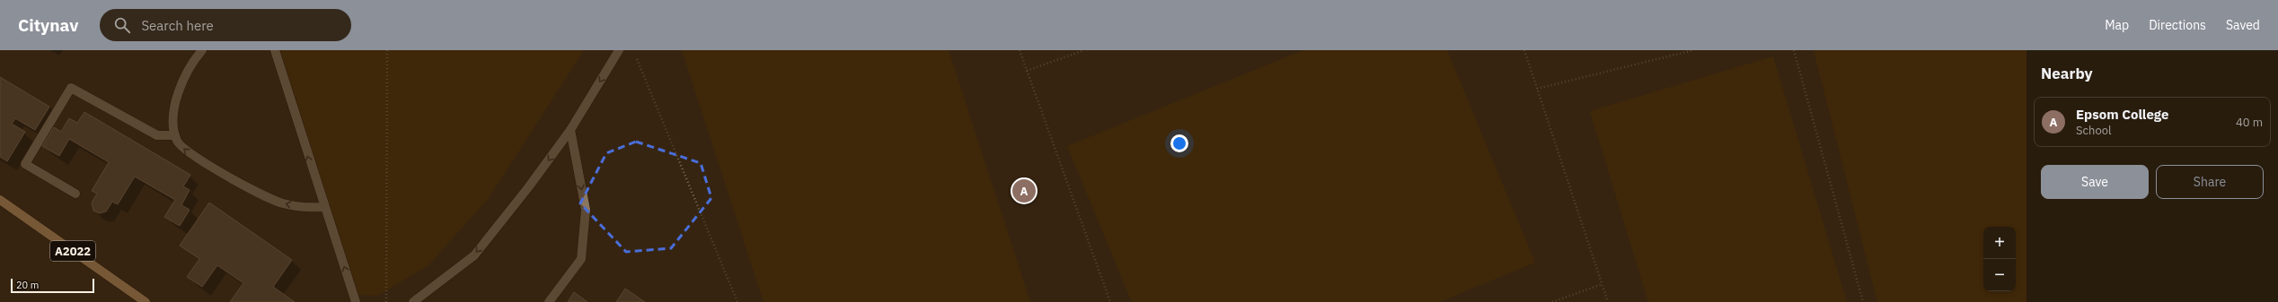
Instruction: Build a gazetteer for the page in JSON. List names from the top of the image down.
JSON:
{
  "streets": {
    "main road": ["A2022"]
  },
  "scale_bar": "20 m",
  "page": {
    "header": "Citynav",
    "search": "Search here",
    "nav": ["Map", "Directions", "Saved"],
    "heading": "Nearby",
    "list": [
      {
        "mark": "A",
        "name": "Epsom College",
        "note": "School",
        "value": "40 m"
      }
    ],
    "buttons": ["Save", "Share"],
    "pins": "A",
    "map_buttons": ["+", "−"],
    "scale": "20 m"
  }
}
